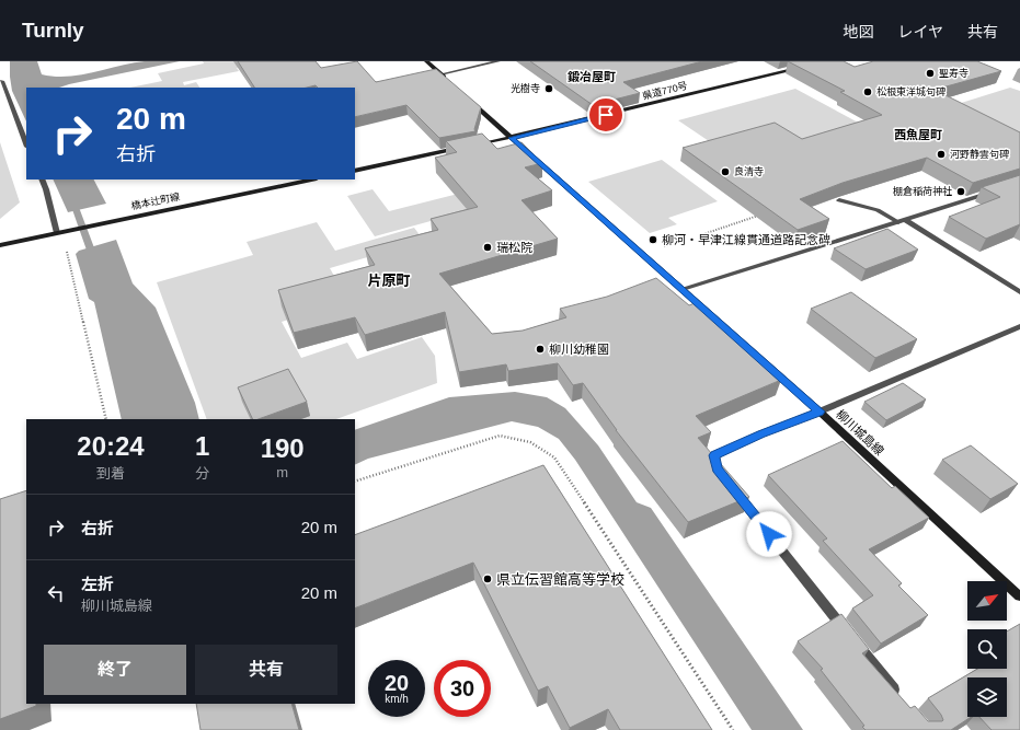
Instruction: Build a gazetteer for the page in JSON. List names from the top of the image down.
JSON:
{
  "streets": {
    "main road": ["県道770号", "橋本辻町線", "柳川城島線"]
  },
  "crossings": [
    ["県道770号", "柳川城島線"]
  ],
  "districts": ["鍛冶屋町", "西魚屋町", "片原町"],
  "places": [
    "聖寿寺",
    "光樹寺",
    "松根東洋城句碑",
    "河野静雲句碑",
    "良清寺",
    "棚倉稲荷神社",
    "柳河・早津江線貫通道路記念碑",
    "瑞松院",
    "柳川幼稚園",
    "県立伝習館高等学校"
  ],
  "north": "top right",
  "page": {
    "header": "Turnly",
    "nav": ["地図", "レイヤ", "共有"],
    "turn": ["20 m", "右折"],
    "eta": [
      "20:24",
      "到着",
      "1",
      "分",
      "190",
      "m"
    ],
    "list": [
      {
        "name": "右折",
        "value": "20 m"
      },
      {
        "name": "左折",
        "note": "柳川城島線",
        "value": "20 m"
      }
    ],
    "buttons": ["終了", "共有"],
    "speed": "20 km/h",
    "limit": "30"
  }
}
